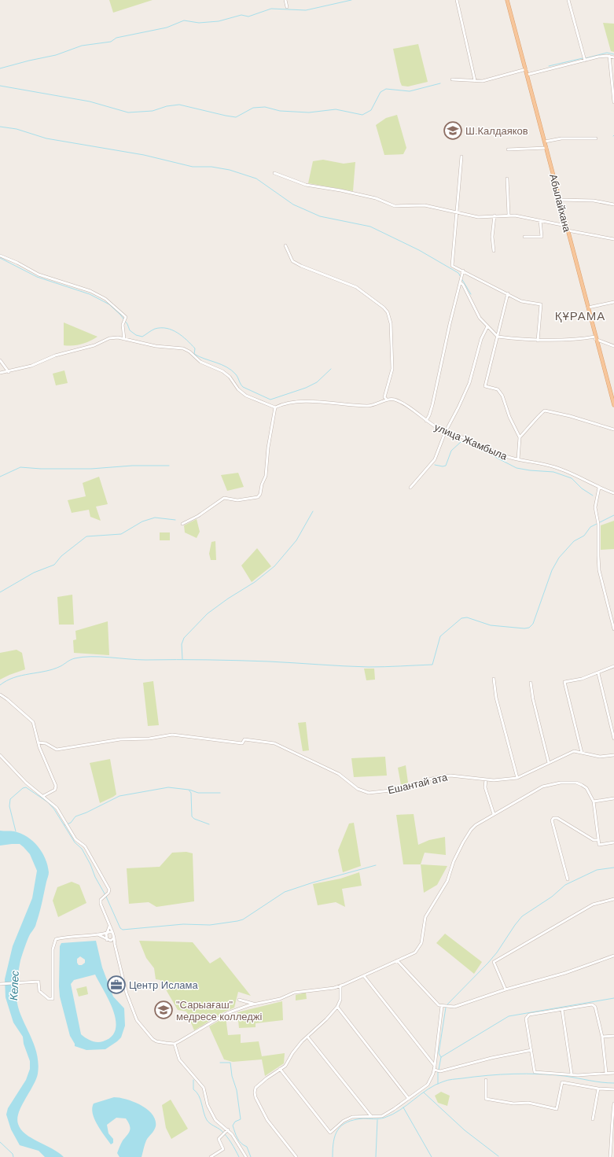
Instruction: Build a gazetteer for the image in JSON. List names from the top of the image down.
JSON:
{
  "streets": {
    "main road": ["Абылайхана"],
    "street": ["улица Жамбыла", "Ешантай ата"]
  },
  "districts": ["ҚҰРАМА"],
  "water": ["Келес"],
  "places": {
    "school or university": ["Ш.Калдаяков", "\"Сарыағаш\" медресе колледжі"],
    "office": ["Центр Ислама"]
  }
}
